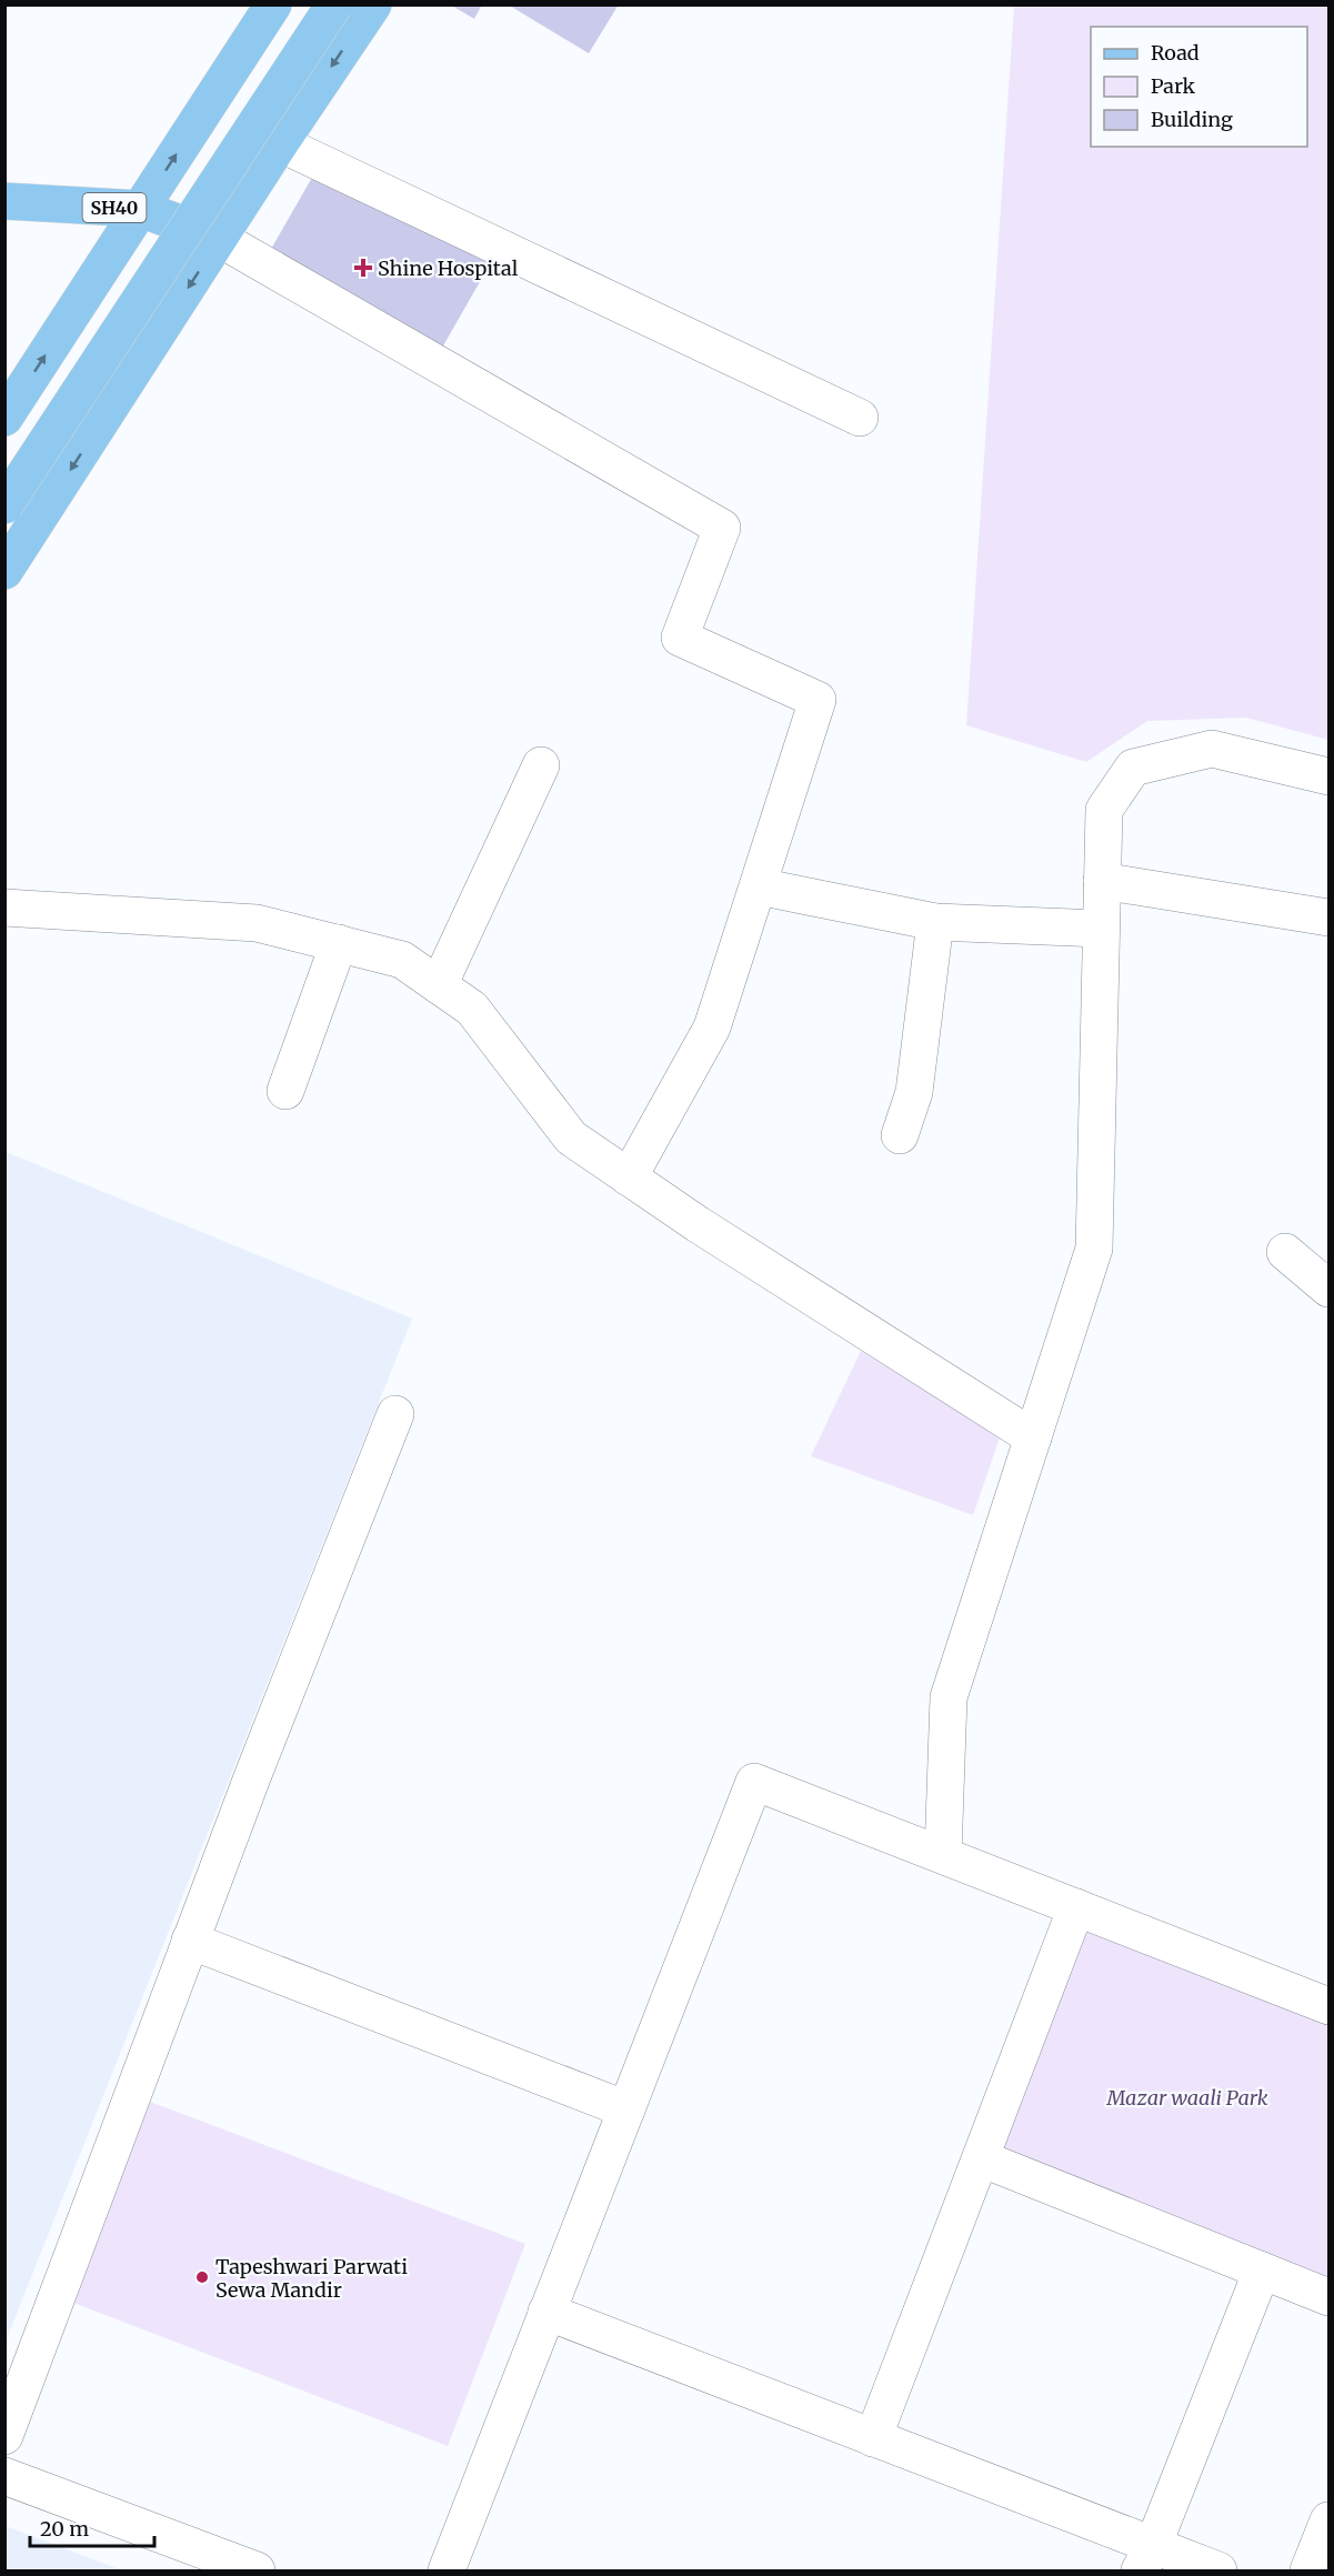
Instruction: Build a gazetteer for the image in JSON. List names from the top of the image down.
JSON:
{
  "streets": {
    "main road": ["SH40"]
  },
  "parks": ["Mazar waali Park"],
  "places": {
    "health": ["Shine Hospital"],
    "other": ["Tapeshwari Parwati Sewa Mandir"]
  },
  "legend": ["Road", "Park", "Building"],
  "scale_bar": "20 m"
}
